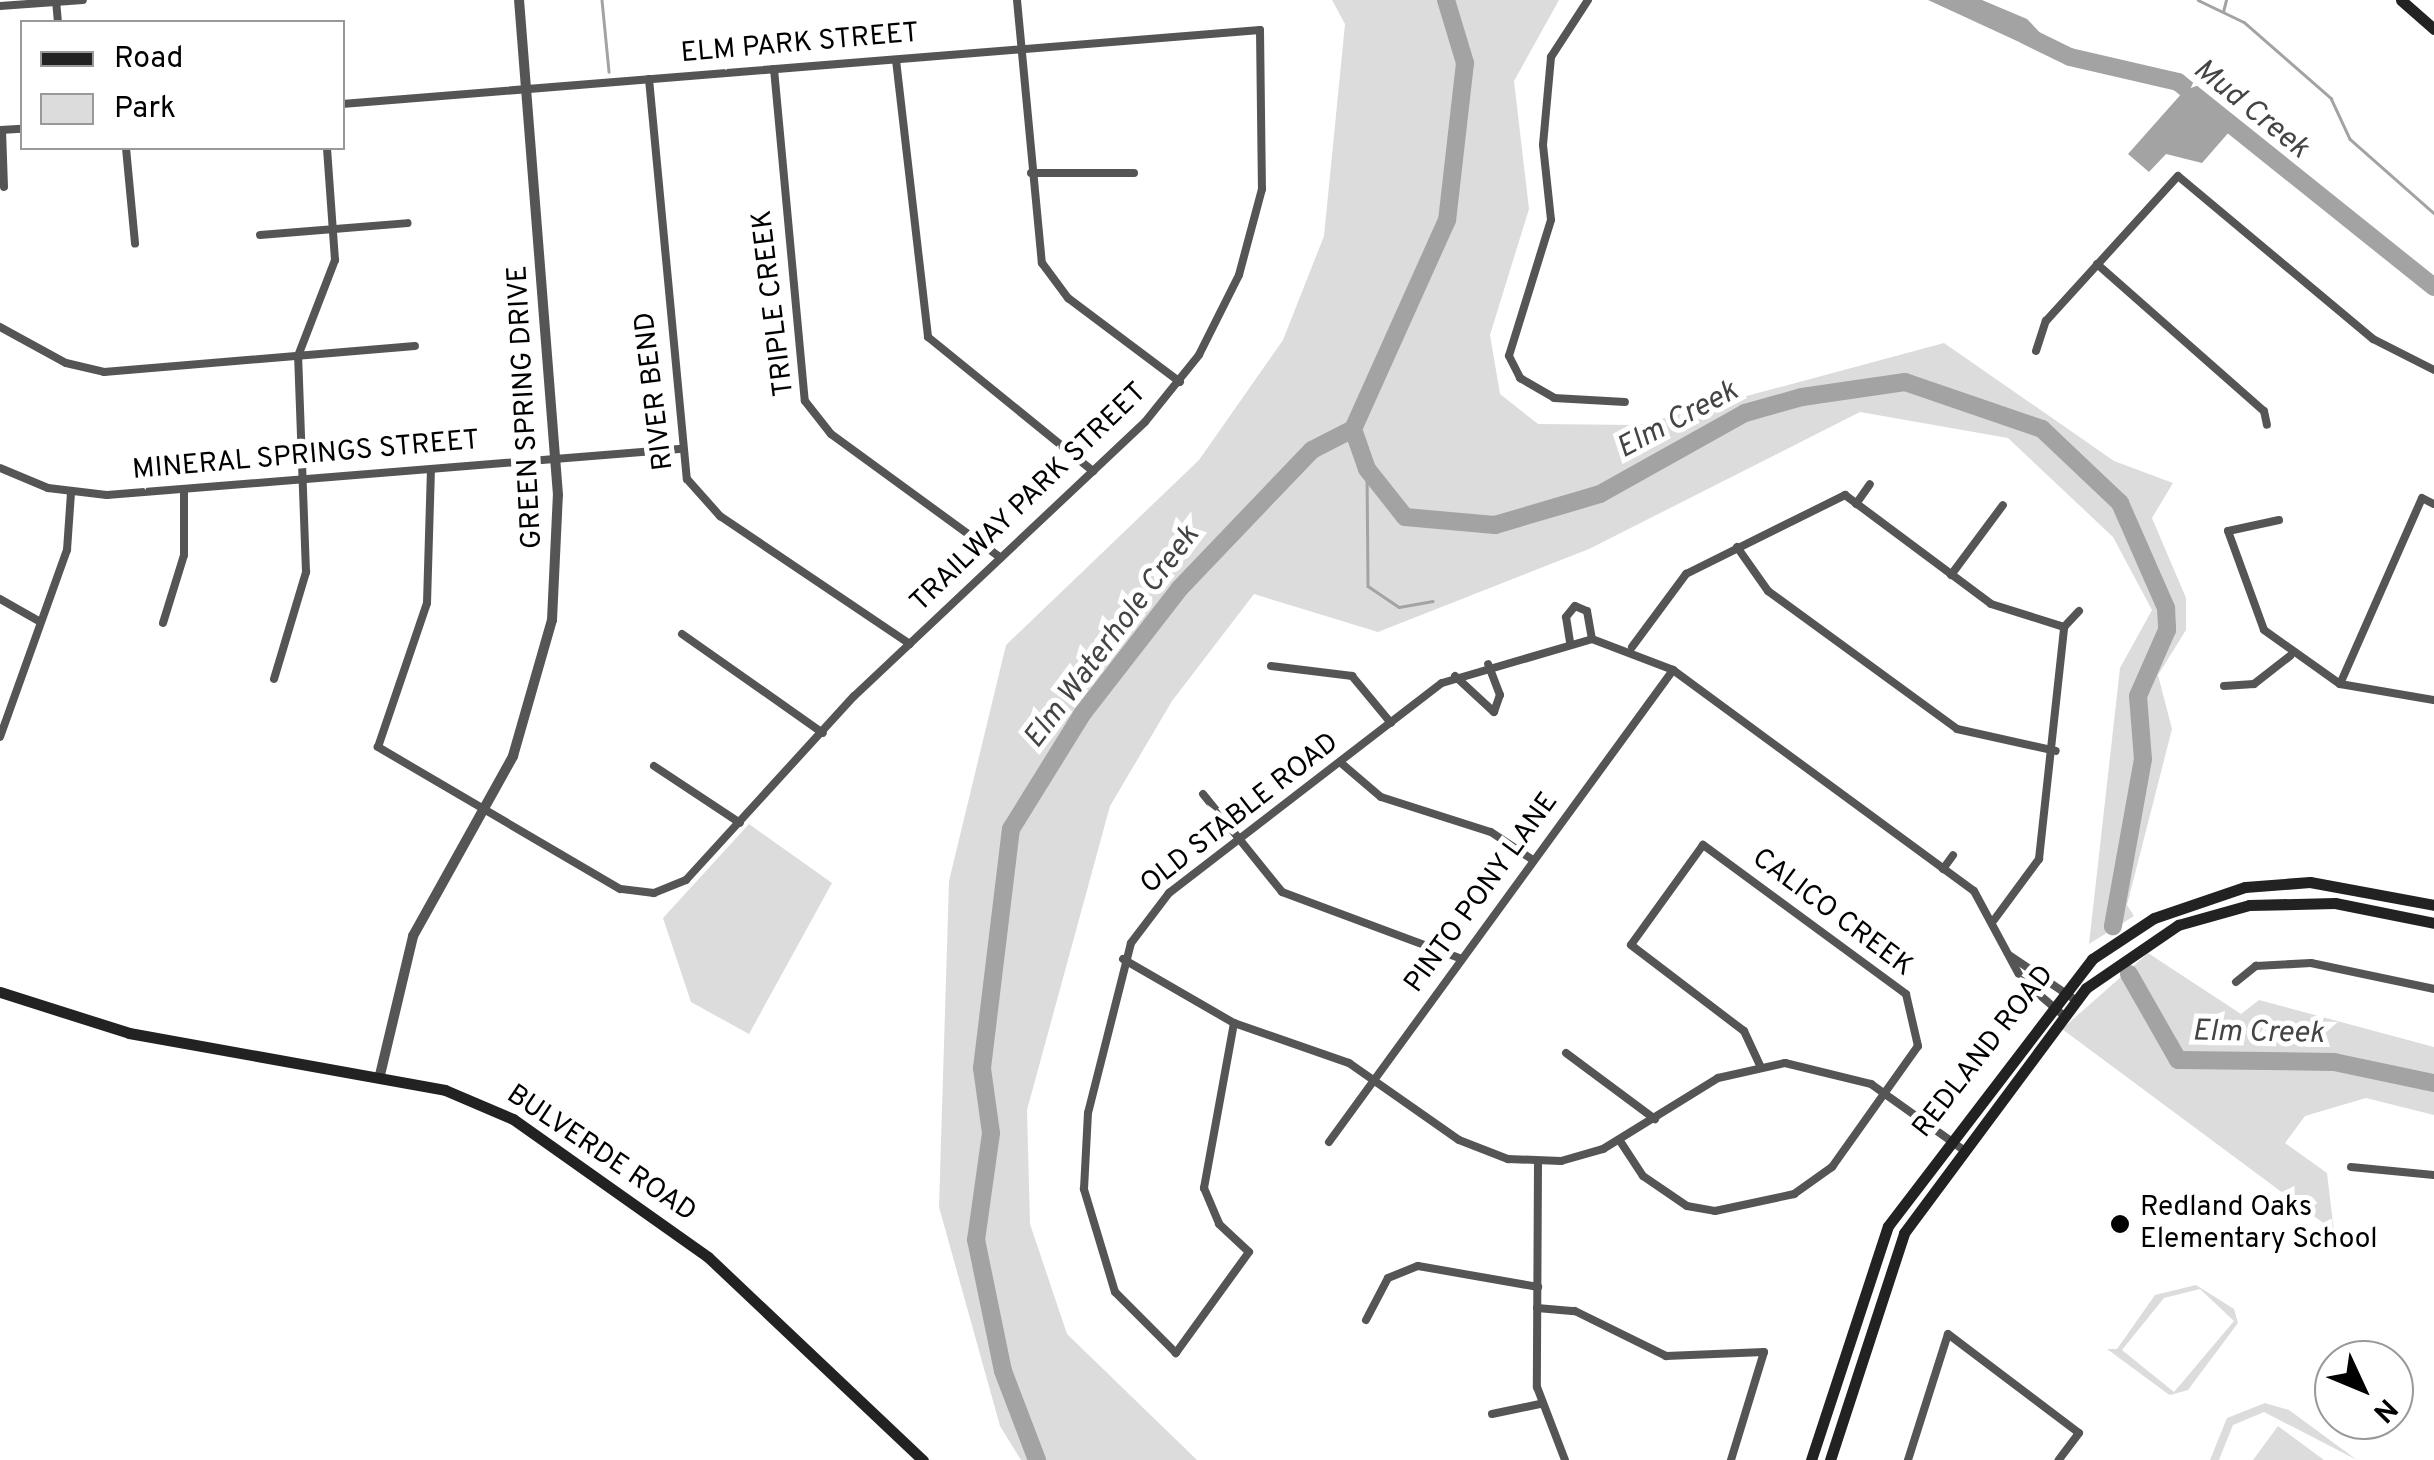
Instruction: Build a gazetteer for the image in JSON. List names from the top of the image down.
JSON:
{
  "streets": {
    "main road": ["REDLAND ROAD", "BULVERDE ROAD"],
    "street": [
      "ELM PARK STREET",
      "TRIPLE CREEK",
      "RIVER BEND",
      "GREEN SPRING DRIVE",
      "MINERAL SPRINGS STREET",
      "TRAILWAY PARK STREET",
      "OLD STABLE ROAD",
      "PINTO PONY LANE",
      "CALICO CREEK"
    ]
  },
  "crossings": [
    ["ELM PARK STREET", "TRIPLE CREEK"],
    ["ELM PARK STREET", "RIVER BEND"],
    ["ELM PARK STREET", "GREEN SPRING DRIVE"],
    ["ELM PARK STREET", "TRAILWAY PARK STREET"],
    ["TRIPLE CREEK", "TRAILWAY PARK STREET"],
    ["RIVER BEND", "MINERAL SPRINGS STREET"],
    ["RIVER BEND", "TRAILWAY PARK STREET"],
    ["GREEN SPRING DRIVE", "MINERAL SPRINGS STREET"],
    ["GREEN SPRING DRIVE", "TRAILWAY PARK STREET"],
    ["GREEN SPRING DRIVE", "BULVERDE ROAD"],
    ["OLD STABLE ROAD", "PINTO PONY LANE"],
    ["OLD STABLE ROAD", "REDLAND ROAD"]
  ],
  "water": ["Mud Creek", "Elm Creek", "Elm Waterhole Creek"],
  "places": ["Redland Oaks Elementary School"],
  "legend": ["Road", "Park"],
  "north": "bottom right"
}
